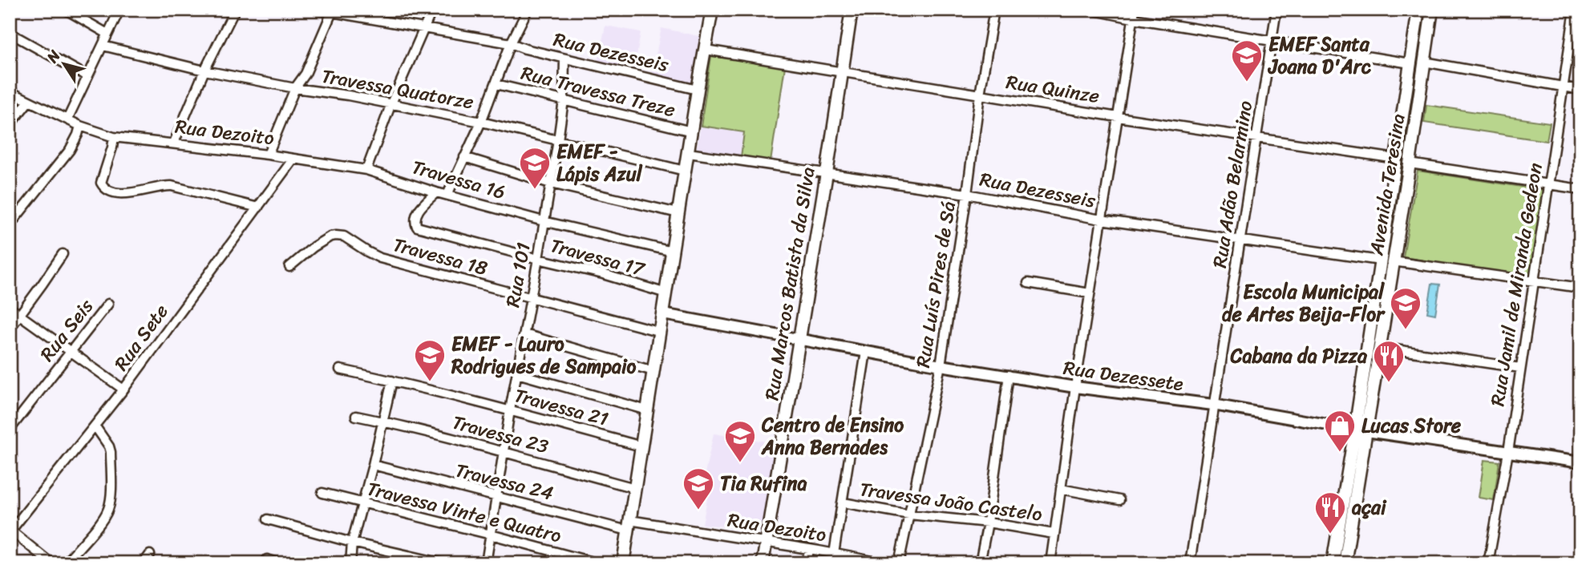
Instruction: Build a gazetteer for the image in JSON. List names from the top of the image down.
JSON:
{
  "streets": {
    "main road": ["Avenida Teresina", "Rua Marcos Batista da Silva"],
    "street": [
      "Rua Dezesseis",
      "Travessa Quatorze",
      "Rua Quinze",
      "Rua Travessa Treze",
      "Rua Dezoito",
      "Travessa 16",
      "Rua Adão Belarmino",
      "Travessa 18",
      "Travessa 17",
      "Rua 101",
      "Rua Luís Pires de Sá",
      "Rua Jamil de Miranda Gedeon",
      "Rua Seis",
      "Rua Sete",
      "Rua Dezessete",
      "Travessa 21",
      "Travessa 23",
      "Travessa 24",
      "Travessa João Castelo",
      "Travessa Vinte e Quatro"
    ]
  },
  "crossings": [
    ["Rua Dezesseis", "Rua Adão Belarmino"],
    ["Rua Dezesseis", "Avenida Teresina"],
    ["Rua Dezesseis", "Rua 101"],
    ["Rua Dezesseis", "Rua Marcos Batista da Silva"],
    ["Rua Dezesseis", "Rua Luís Pires de Sá"],
    ["Travessa Quatorze", "Rua 101"],
    ["Rua Quinze", "Rua Adão Belarmino"],
    ["Rua Quinze", "Avenida Teresina"],
    ["Rua Quinze", "Rua Marcos Batista da Silva"],
    ["Rua Quinze", "Rua Luís Pires de Sá"],
    ["Rua Travessa Treze", "Rua 101"],
    ["Rua Dezoito", "Travessa 16"],
    ["Rua Dezoito", "Rua Marcos Batista da Silva"],
    ["Rua Dezoito", "Rua Sete"],
    ["Rua Dezoito", "Travessa 24"],
    ["Travessa 16", "Travessa 17"],
    ["Travessa 16", "Rua 101"],
    ["Rua Adão Belarmino", "Rua Dezessete"],
    ["Avenida Teresina", "Rua Dezessete"],
    ["Travessa 18", "Rua 101"],
    ["Travessa 17", "Rua 101"],
    ["Rua 101", "Travessa 21"],
    ["Rua 101", "Travessa 23"],
    ["Rua 101", "Travessa 24"],
    ["Rua 101", "Travessa Vinte e Quatro"],
    ["Rua Marcos Batista da Silva", "Rua Dezessete"],
    ["Rua Luís Pires de Sá", "Rua Dezessete"],
    ["Rua Luís Pires de Sá", "Travessa João Castelo"],
    ["Rua Jamil de Miranda Gedeon", "Rua Dezessete"]
  ],
  "places": {
    "school or university": [
      "EMEF Santa Joana D'Arc",
      "EMEF - Lápis Azul",
      "Escola Municipal de Artes Beija-Flor",
      "EMEF - Lauro Rodrigues de Sampaio",
      "Centro de Ensino Anna Bernades",
      "Tia Rufina"
    ],
    "restaurant": ["Cabana da Pizza", "açai"],
    "shop": ["Lucas Store"]
  },
  "north": "top left"
}
